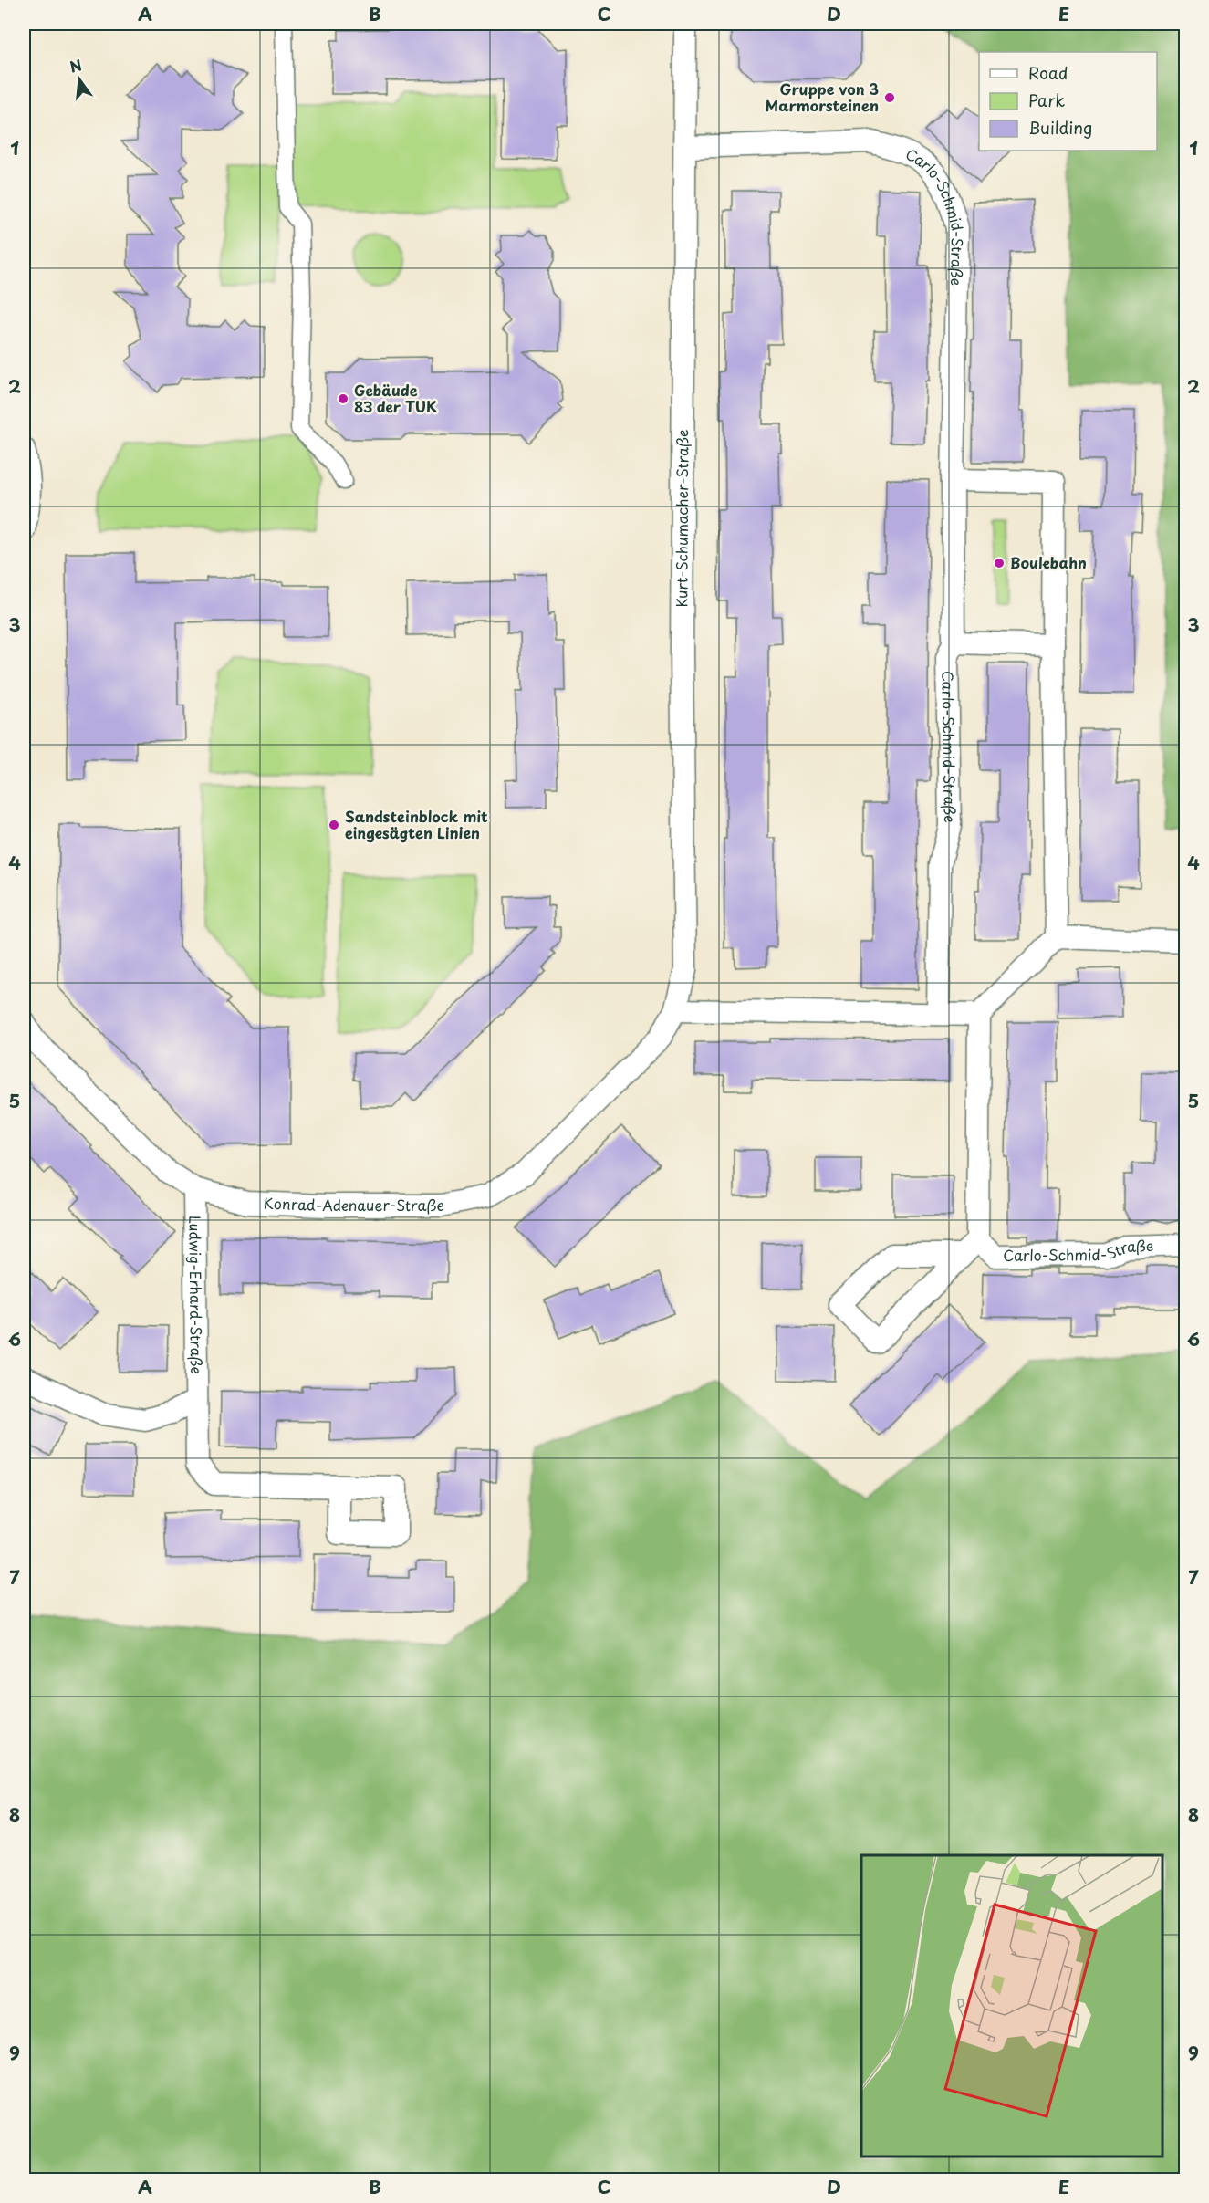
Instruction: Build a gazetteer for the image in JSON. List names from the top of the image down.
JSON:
{
  "streets": {
    "street": [
      "Carlo-Schmid-Straße",
      "Kurt-Schumacher-Straße",
      "Konrad-Adenauer-Straße",
      "Ludwig-Erhard-Straße"
    ]
  },
  "crossings": [
    ["Carlo-Schmid-Straße", "Kurt-Schumacher-Straße"],
    ["Kurt-Schumacher-Straße", "Konrad-Adenauer-Straße"],
    ["Konrad-Adenauer-Straße", "Ludwig-Erhard-Straße"]
  ],
  "places": [
    "Gruppe von 3 Marmorsteinen",
    "Gebäude 83 der TUK",
    "Boulebahn",
    "Sandsteinblock mit eingesägten Linien"
  ],
  "legend": ["Road", "Park", "Building"],
  "north": "top",
  "grid": {
    "columns": [
      "A",
      "B",
      "C",
      "D",
      "E"
    ],
    "rows": [
      "1",
      "2",
      "3",
      "4",
      "5",
      "6",
      "7",
      "8",
      "9"
    ]
  }
}
